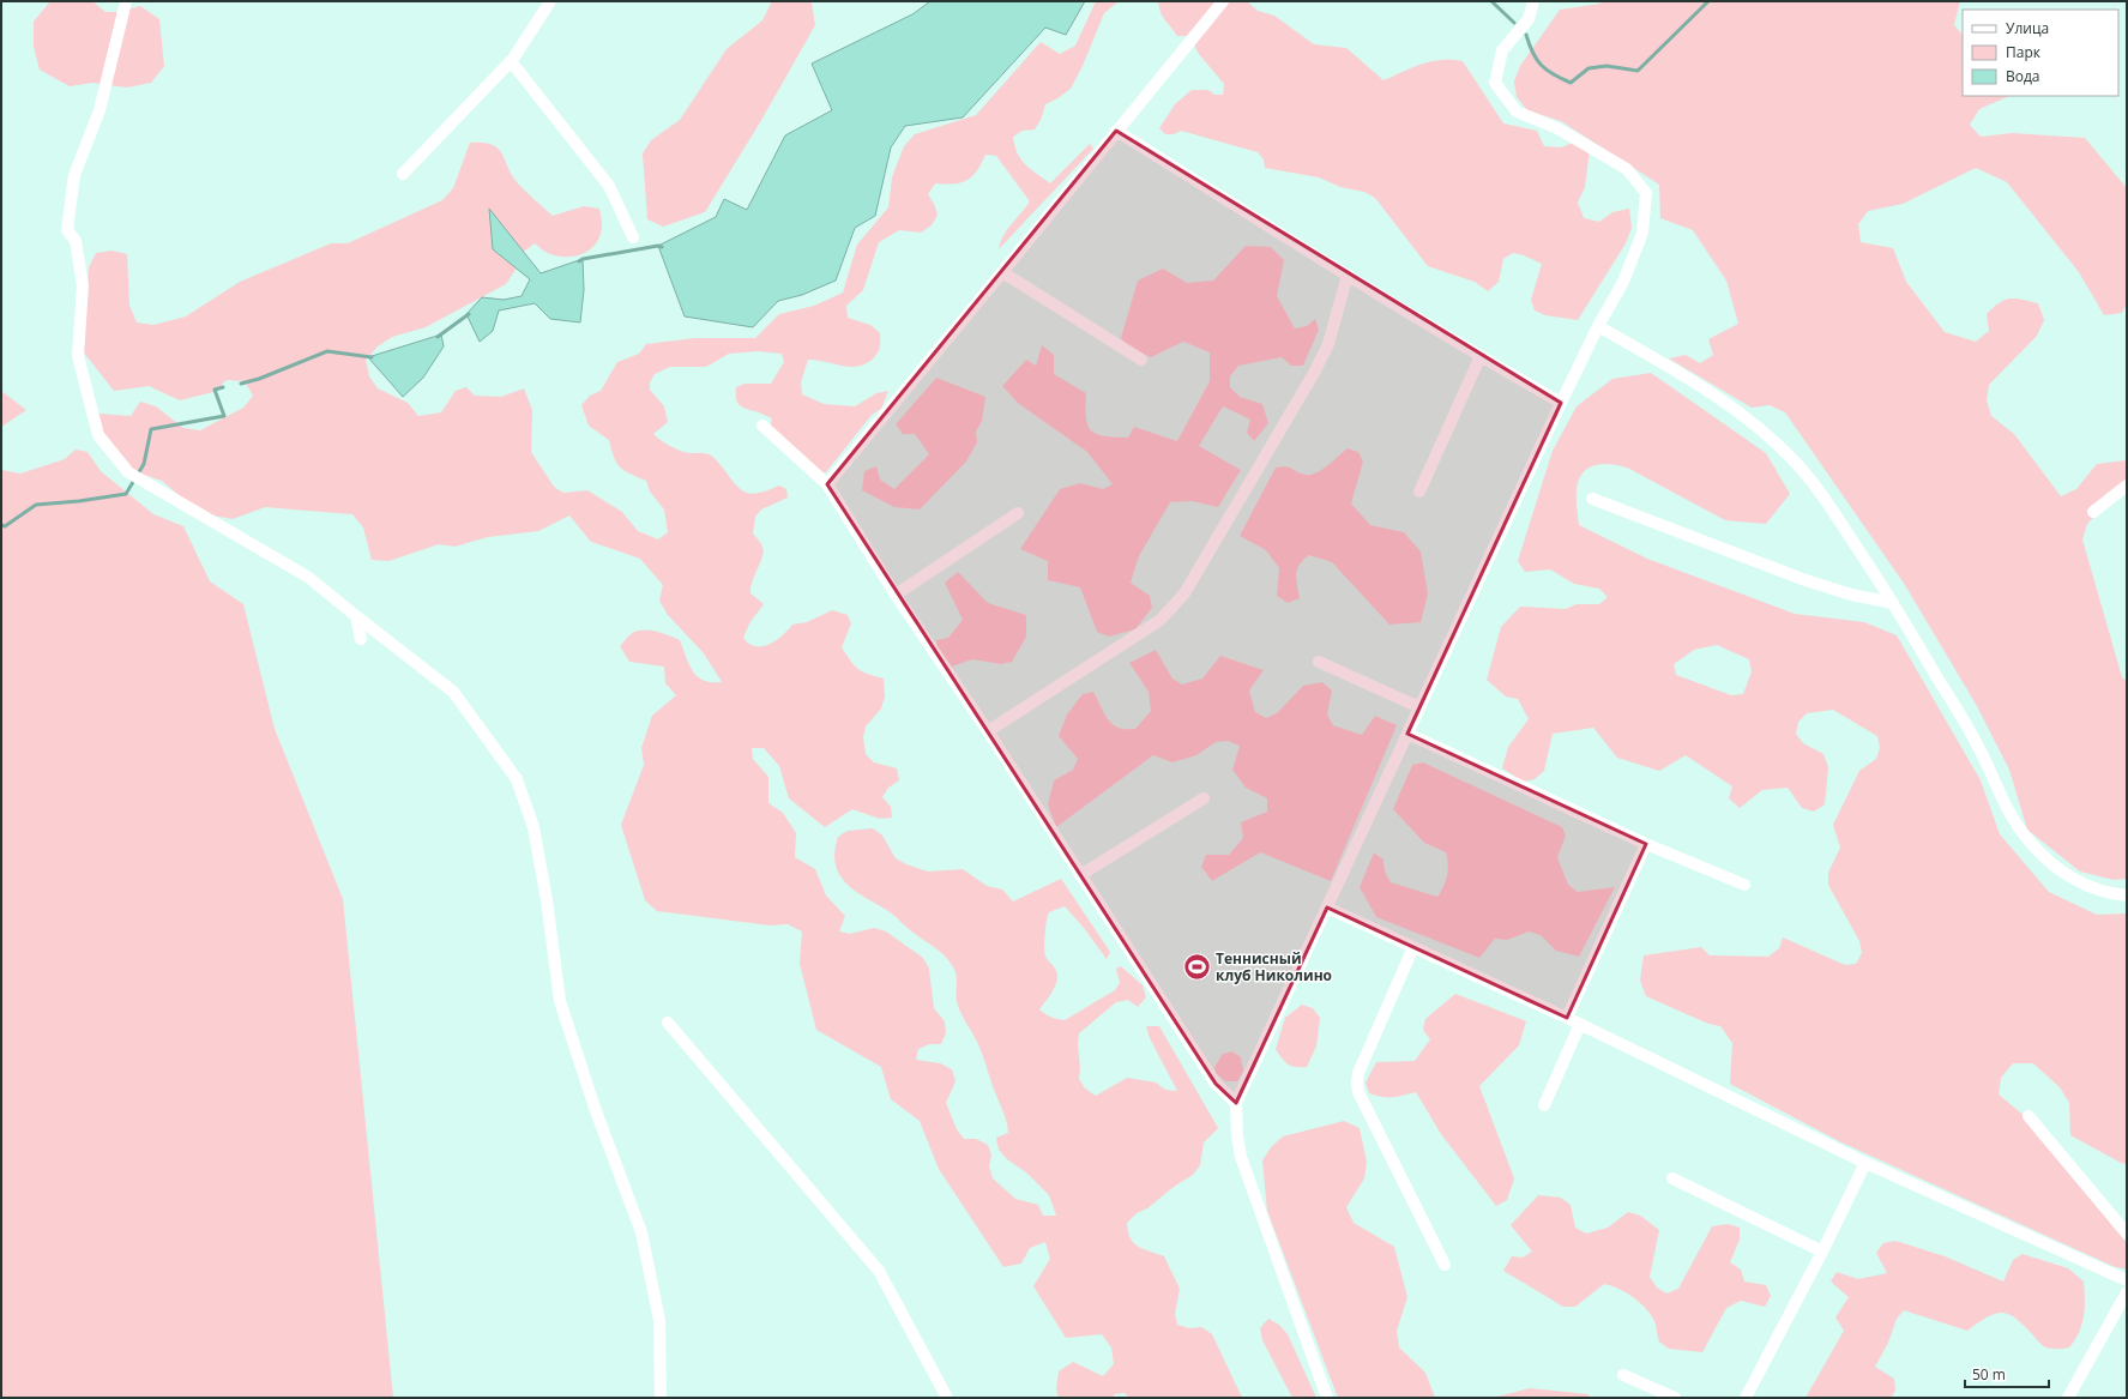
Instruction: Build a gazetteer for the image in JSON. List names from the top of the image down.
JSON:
{
  "places": {
    "sports": ["Теннисный клуб Николино"]
  },
  "legend": ["Улица", "Парк", "Вода"],
  "scale_bar": "50 m"
}
